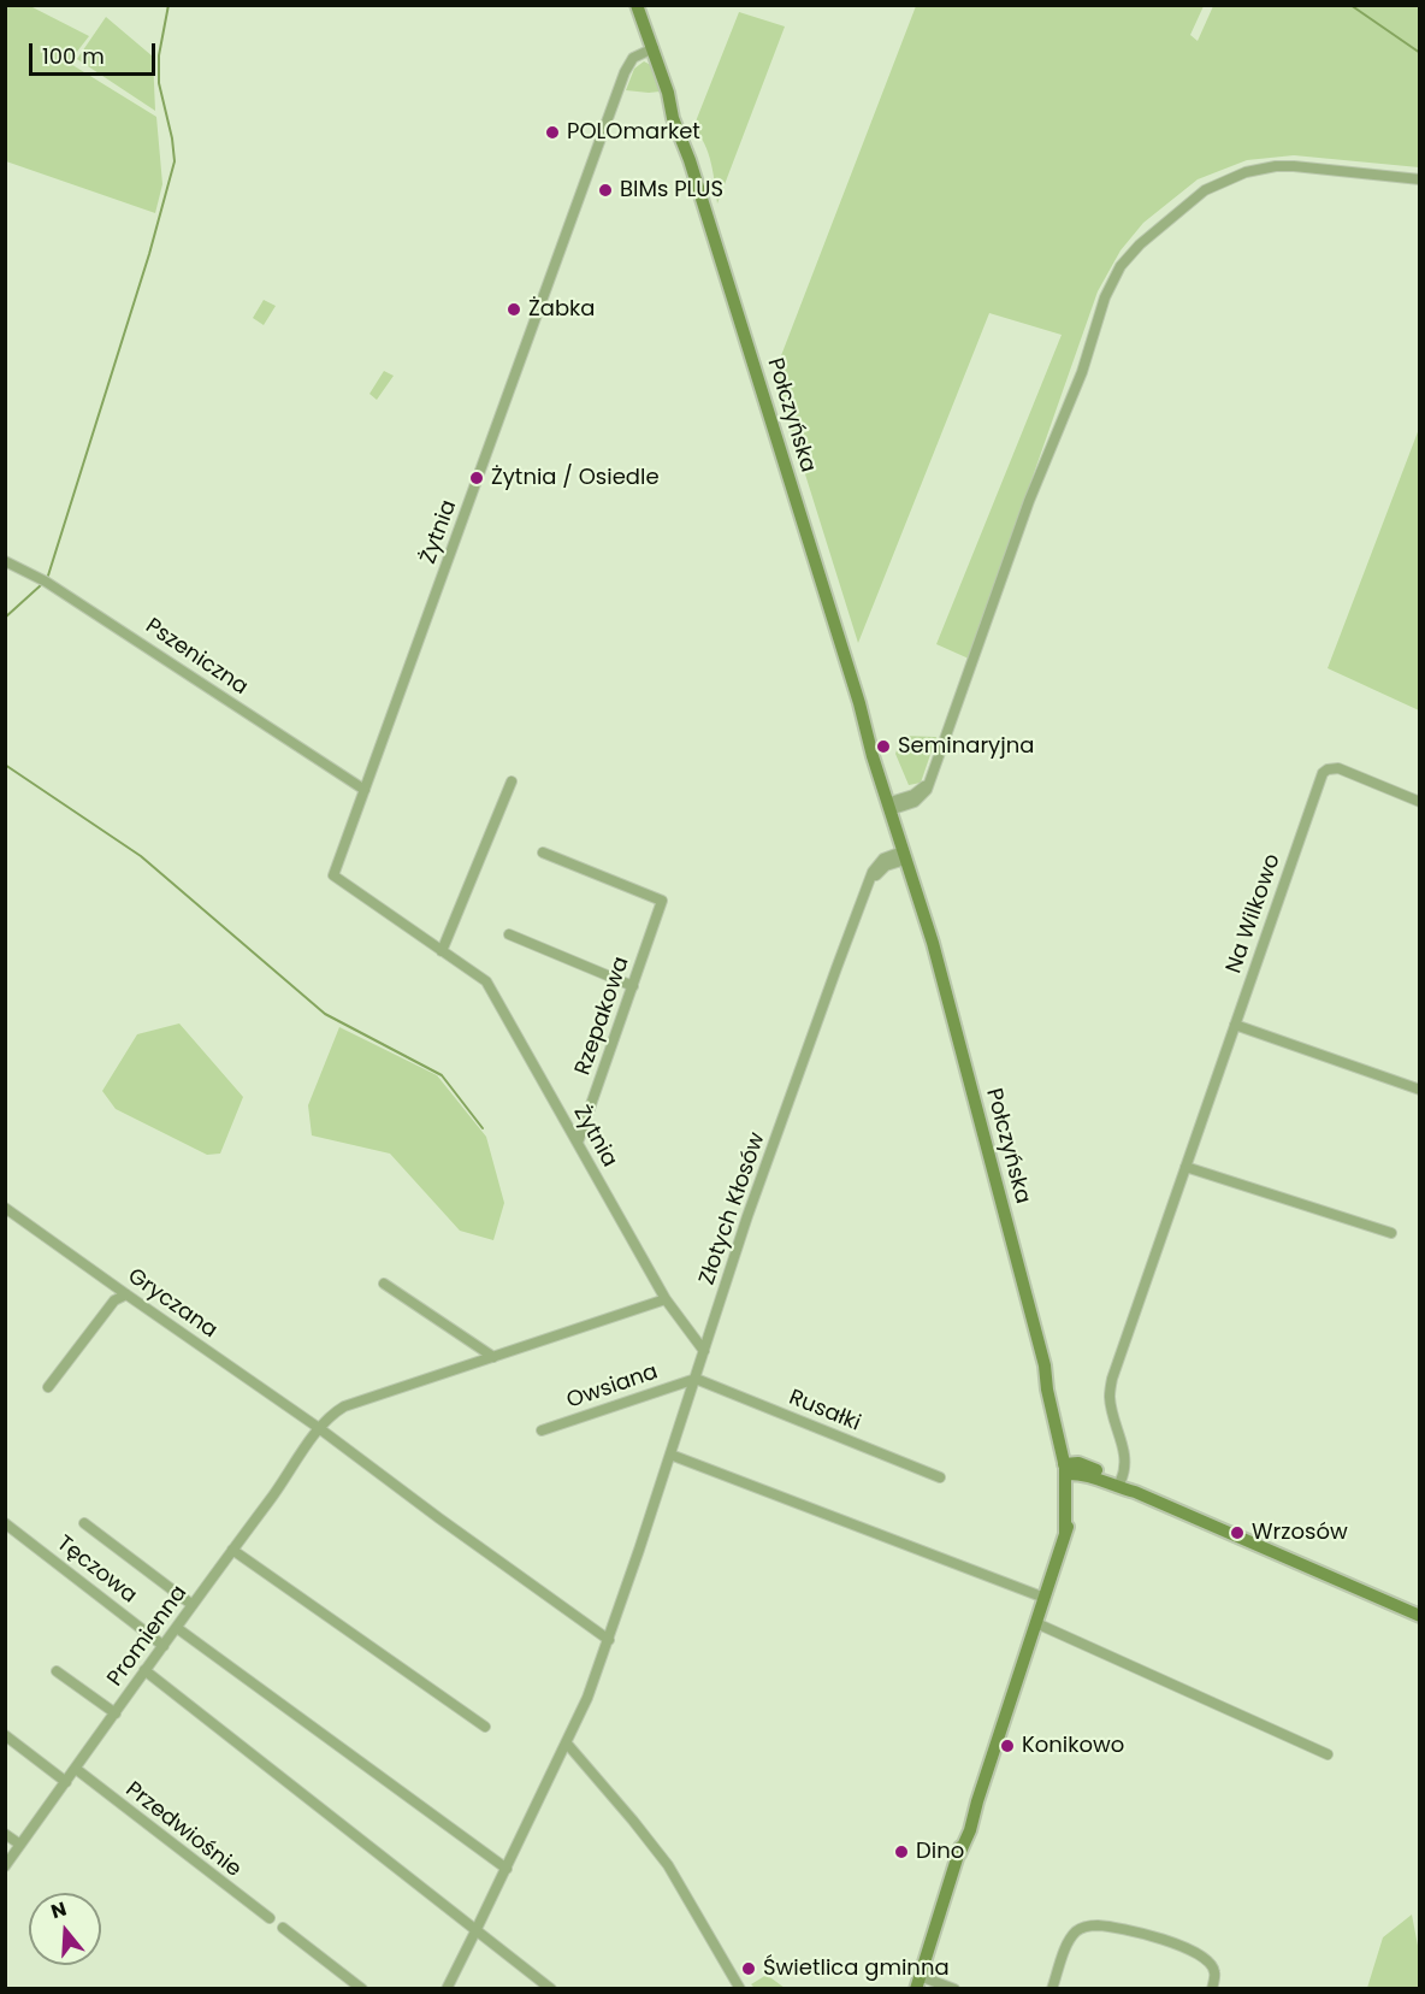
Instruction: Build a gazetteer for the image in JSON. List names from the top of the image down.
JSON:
{
  "streets": {
    "main road": ["Połczyńska"],
    "street": [
      "Żytnia",
      "Pszeniczna",
      "Na Wilkowo",
      "Rzepakowa",
      "Złotych Kłosów",
      "Gryczana",
      "Owsiana",
      "Rusałki",
      "Tęczowa",
      "Promienna",
      "Przedwiośnie"
    ]
  },
  "crossings": [
    ["Połczyńska", "Żytnia"],
    ["Połczyńska", "Złotych Kłosów"],
    ["Żytnia", "Pszeniczna"],
    ["Żytnia", "Rzepakowa"],
    ["Żytnia", "Złotych Kłosów"],
    ["Złotych Kłosów", "Gryczana"],
    ["Złotych Kłosów", "Owsiana"],
    ["Złotych Kłosów", "Rusałki"],
    ["Gryczana", "Promienna"],
    ["Owsiana", "Rusałki"],
    ["Tęczowa", "Promienna"],
    ["Promienna", "Przedwiośnie"]
  ],
  "places": [
    "POLOmarket",
    "BIMs PLUS",
    "Żabka",
    "Żytnia / Osiedle",
    "Seminaryjna",
    "Wrzosów",
    "Konikowo",
    "Dino",
    "Świetlica gminna"
  ],
  "scale_bar": "100 m",
  "north": "top"
}
